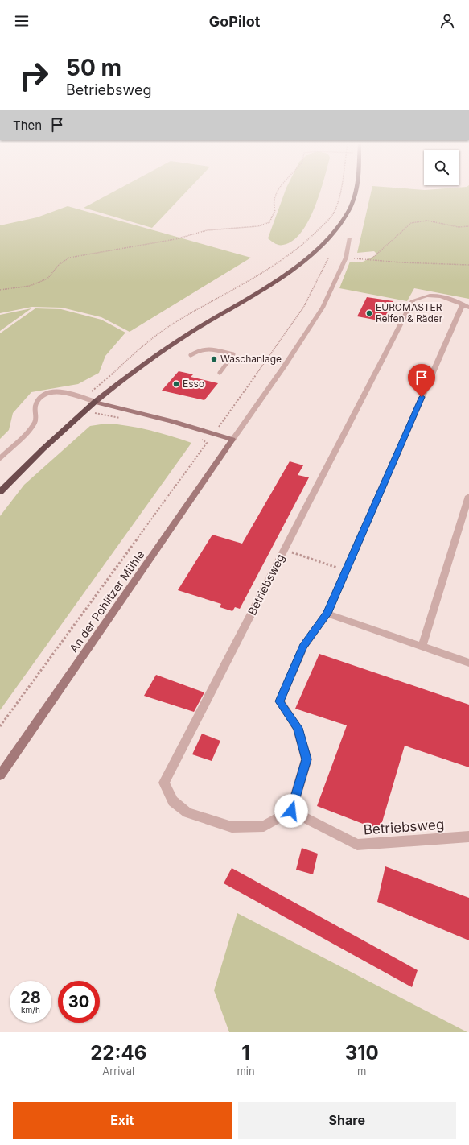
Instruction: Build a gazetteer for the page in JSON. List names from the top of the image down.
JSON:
{
  "streets": {
    "main road": ["An der Pohlitzer Mühle"],
    "street": ["Betriebsweg"]
  },
  "places": ["EUROMASTER Reifen & Räder", "Waschanlage", "Esso"],
  "page": {
    "header": "GoPilot",
    "turn": ["50 m", "Betriebsweg"],
    "then": "Then",
    "speed": "28 km/h",
    "limit": "30",
    "eta": [
      "22:46",
      "Arrival",
      "1",
      "min",
      "310",
      "m"
    ],
    "buttons": ["Exit", "Share"]
  }
}
